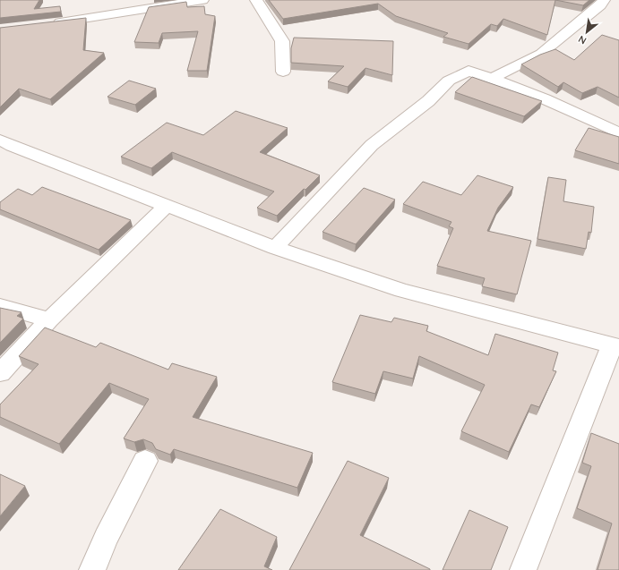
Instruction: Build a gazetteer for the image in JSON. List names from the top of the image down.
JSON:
{
  "north": "bottom left"
}
